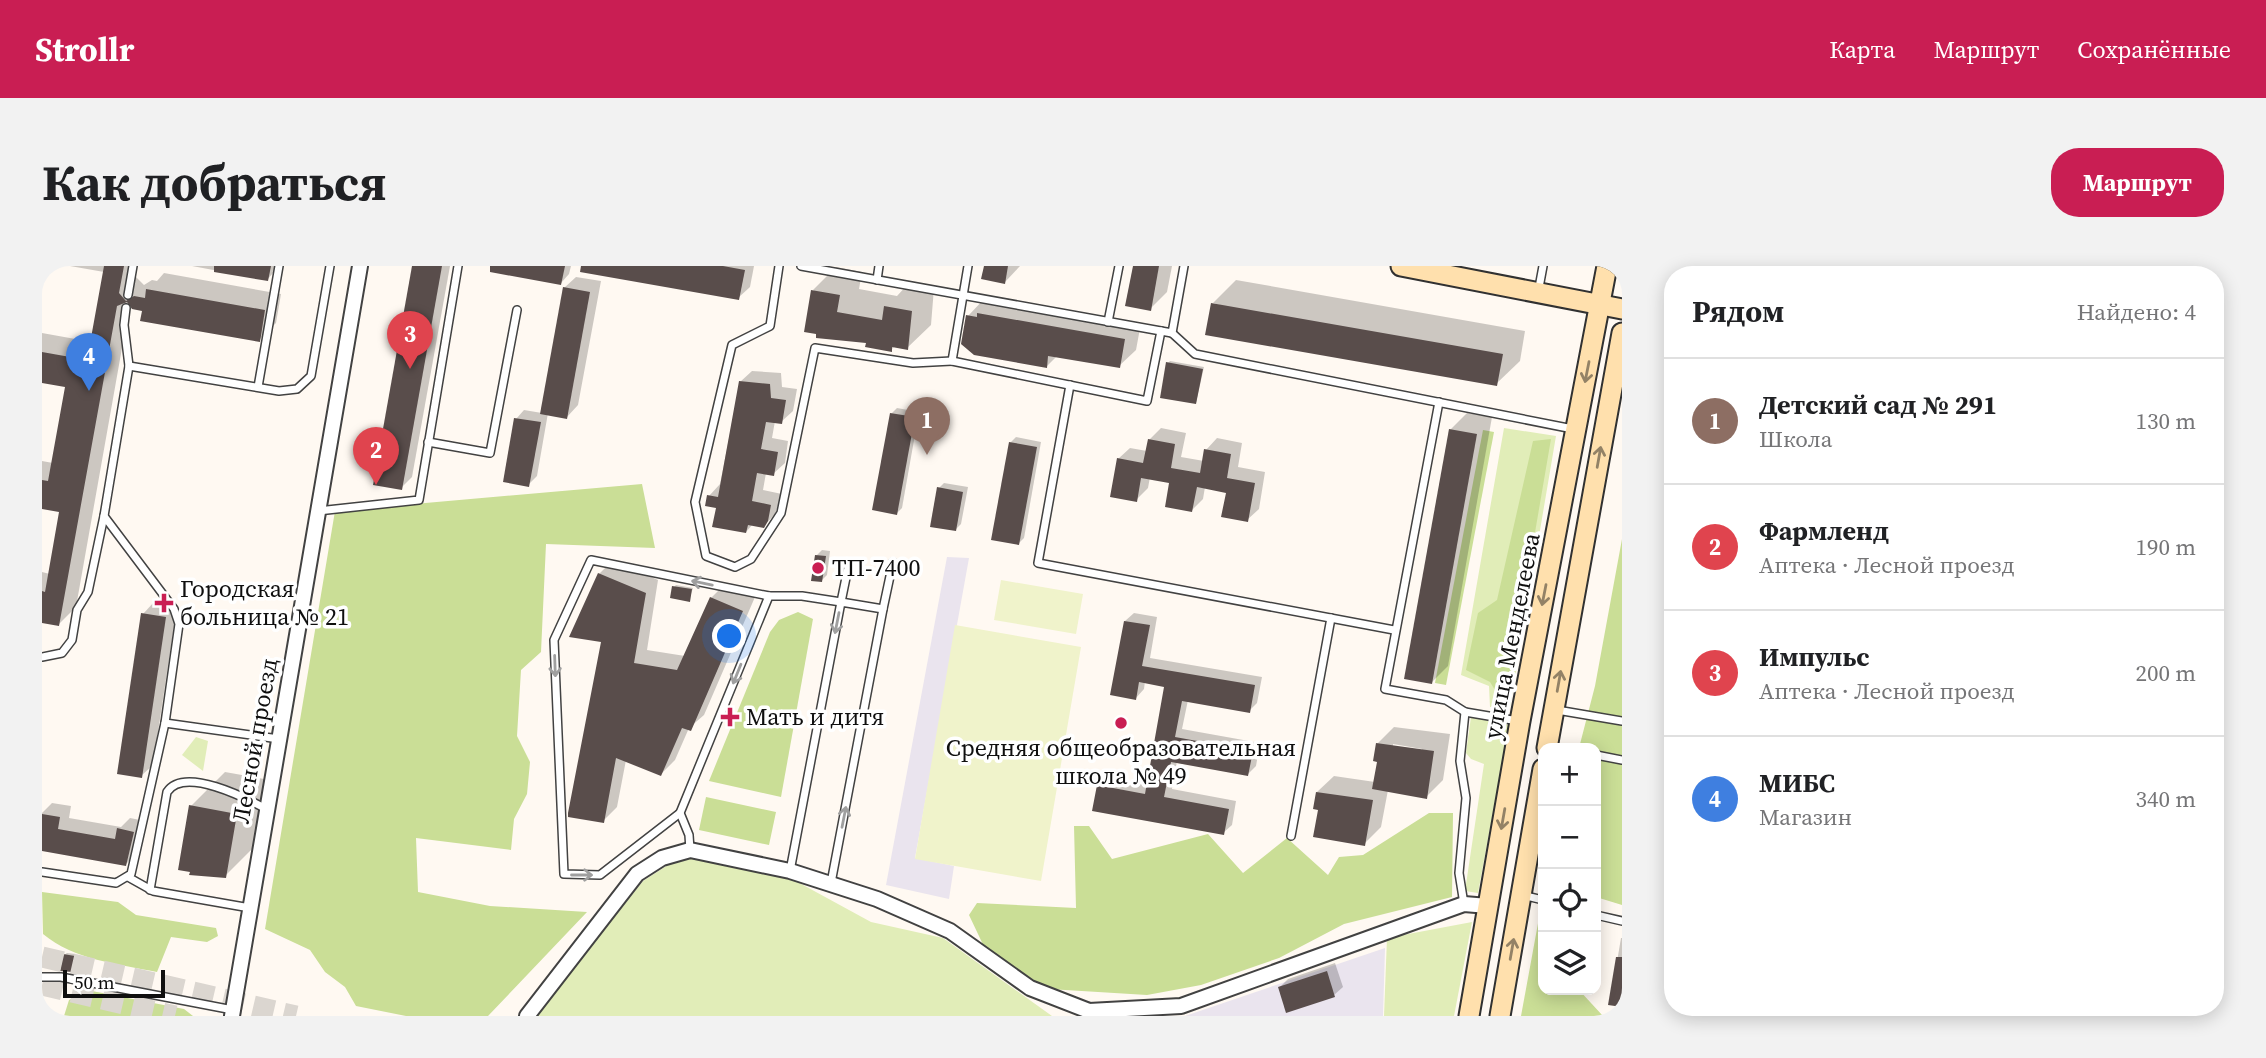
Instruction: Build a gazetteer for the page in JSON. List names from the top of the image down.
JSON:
{
  "streets": {
    "main road": ["улица Менделеева"],
    "street": ["Лесной проезд"]
  },
  "places": {
    "other": ["ТП-7400", "Средняя общеобразовательная школа № 49"],
    "health": ["Городская больница № 21", "Мать и дитя"]
  },
  "scale_bar": "50 m",
  "page": {
    "header": "Strollr",
    "nav": ["Карта", "Маршрут", "Сохранённые"],
    "buttons": "Маршрут",
    "title": "Как добраться",
    "heading": ["Рядом", "Найдено: 4"],
    "pins": [
      "3",
      "4",
      "1",
      "2"
    ],
    "list": [
      {
        "mark": "1",
        "name": "Детский сад № 291",
        "note": "Школа",
        "value": "130 m"
      },
      {
        "mark": "2",
        "name": "Фармленд",
        "note": "Аптека · Лесной проезд",
        "value": "190 m"
      },
      {
        "mark": "3",
        "name": "Импульс",
        "note": "Аптека · Лесной проезд",
        "value": "200 m"
      },
      {
        "mark": "4",
        "name": "МИБС",
        "note": "Магазин",
        "value": "340 m"
      }
    ],
    "map_buttons": ["+", "−"],
    "scale": "50 m"
  }
}
